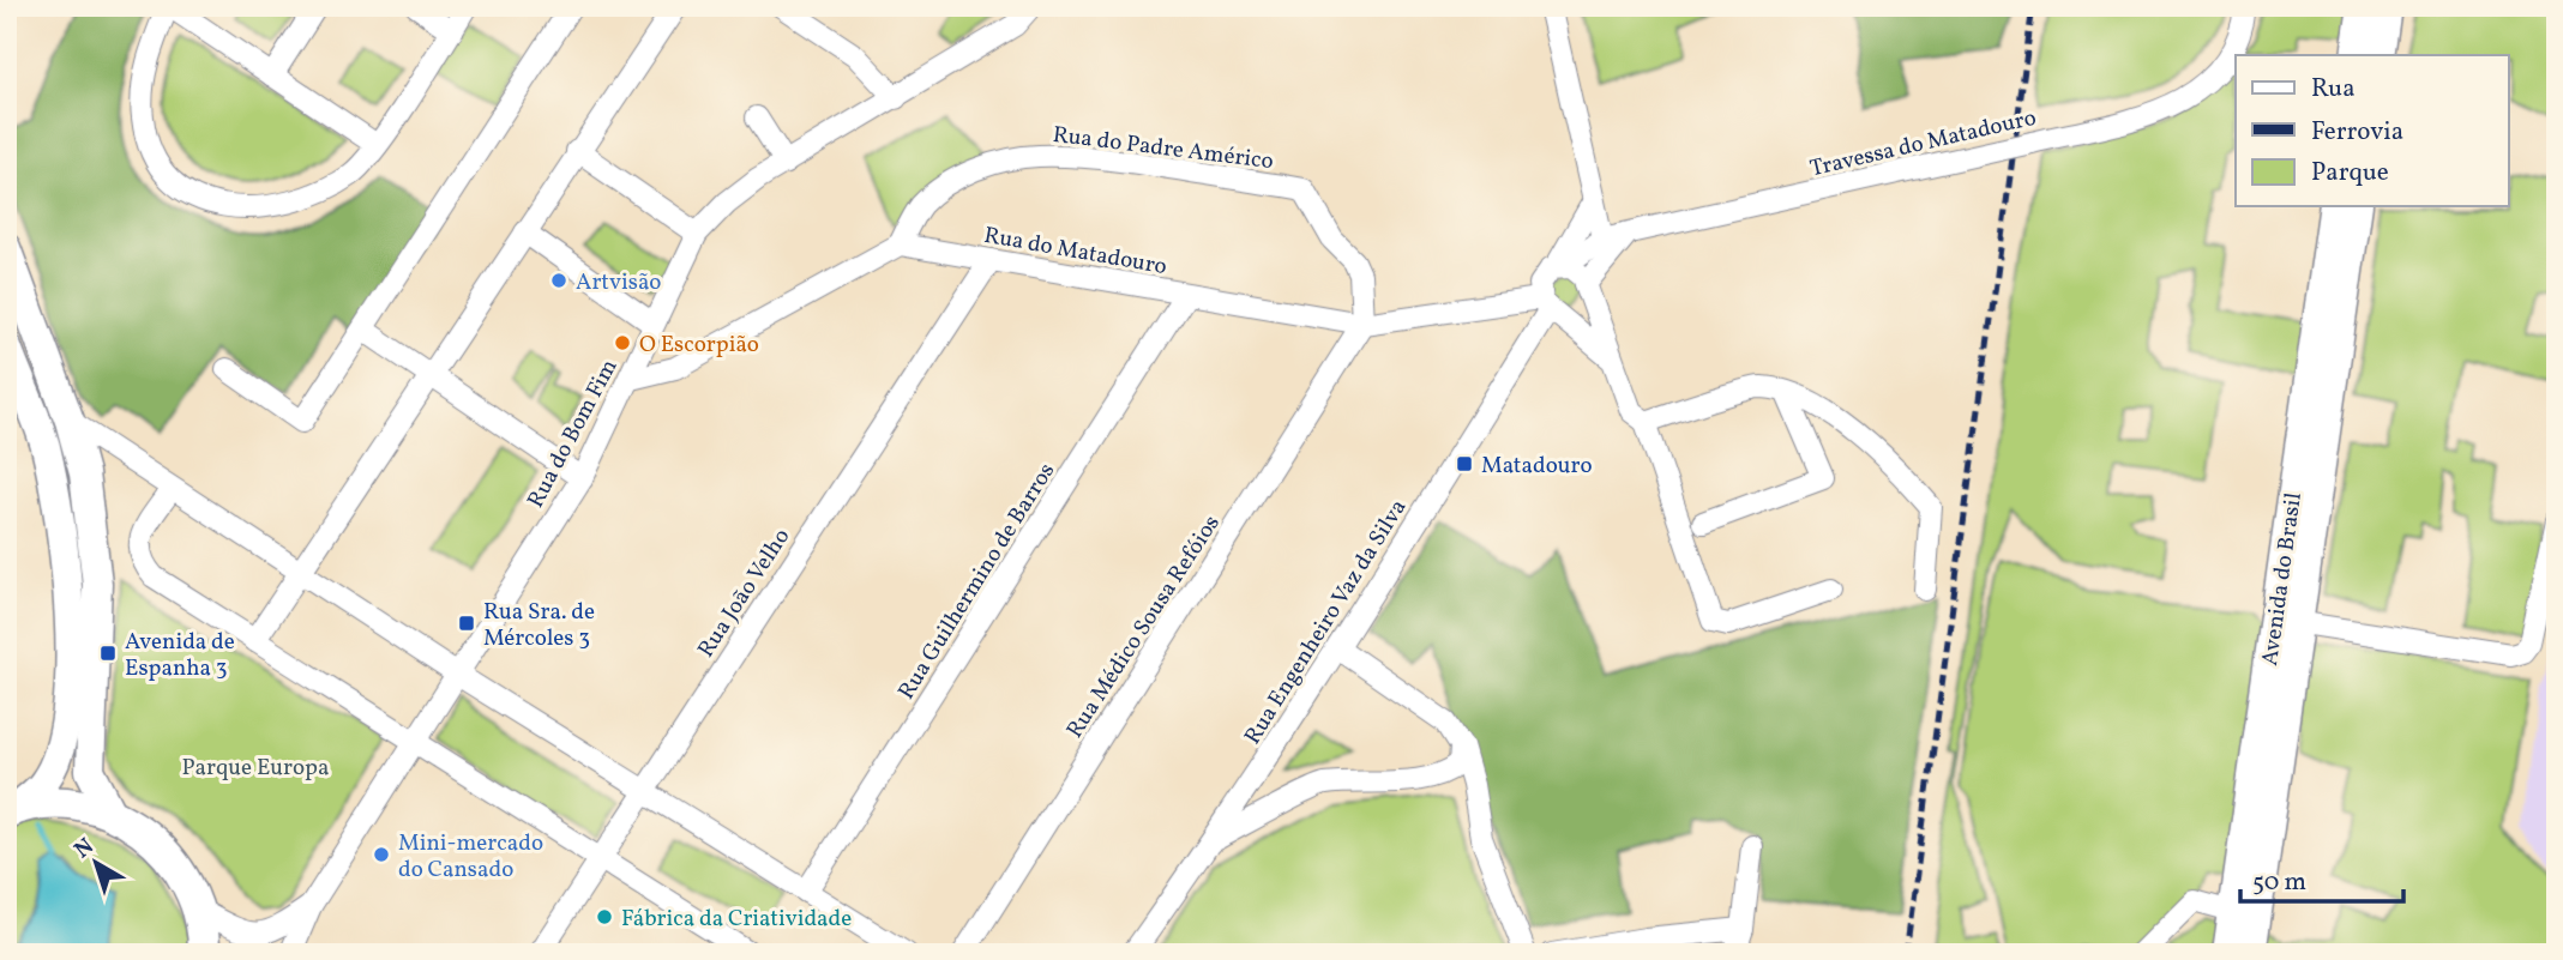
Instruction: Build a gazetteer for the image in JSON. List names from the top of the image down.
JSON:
{
  "streets": {
    "main road": ["Avenida do Brasil"],
    "street": [
      "Travessa do Matadouro",
      "Rua do Padre Américo",
      "Rua do Matadouro",
      "Rua do Bom Fim",
      "Rua Guilhermino de Barros",
      "Rua João Velho",
      "Rua Engenheiro Vaz da Silva",
      "Rua Médico Sousa Refóios"
    ]
  },
  "crossings": [
    ["Travessa do Matadouro", "Rua do Matadouro"],
    ["Travessa do Matadouro", "Rua Engenheiro Vaz da Silva"],
    ["Rua do Padre Américo", "Rua do Matadouro"],
    ["Rua do Padre Américo", "Rua Médico Sousa Refóios"],
    ["Rua do Matadouro", "Rua Guilhermino de Barros"],
    ["Rua do Matadouro", "Rua João Velho"],
    ["Rua do Matadouro", "Rua Engenheiro Vaz da Silva"],
    ["Rua do Matadouro", "Rua Médico Sousa Refóios"]
  ],
  "parks": ["Parque Europa"],
  "places": {
    "other": [
      "Artvisão",
      "O Escorpião",
      "Mini-mercado do Cansado",
      "Fábrica da Criatividade"
    ],
    "transit": ["Matadouro", "Rua Sra. de Mércoles 3", "Avenida de Espanha 3"]
  },
  "legend": ["Rua", "Ferrovia", "Parque"],
  "scale_bar": "50 m",
  "north": "top left"
}
